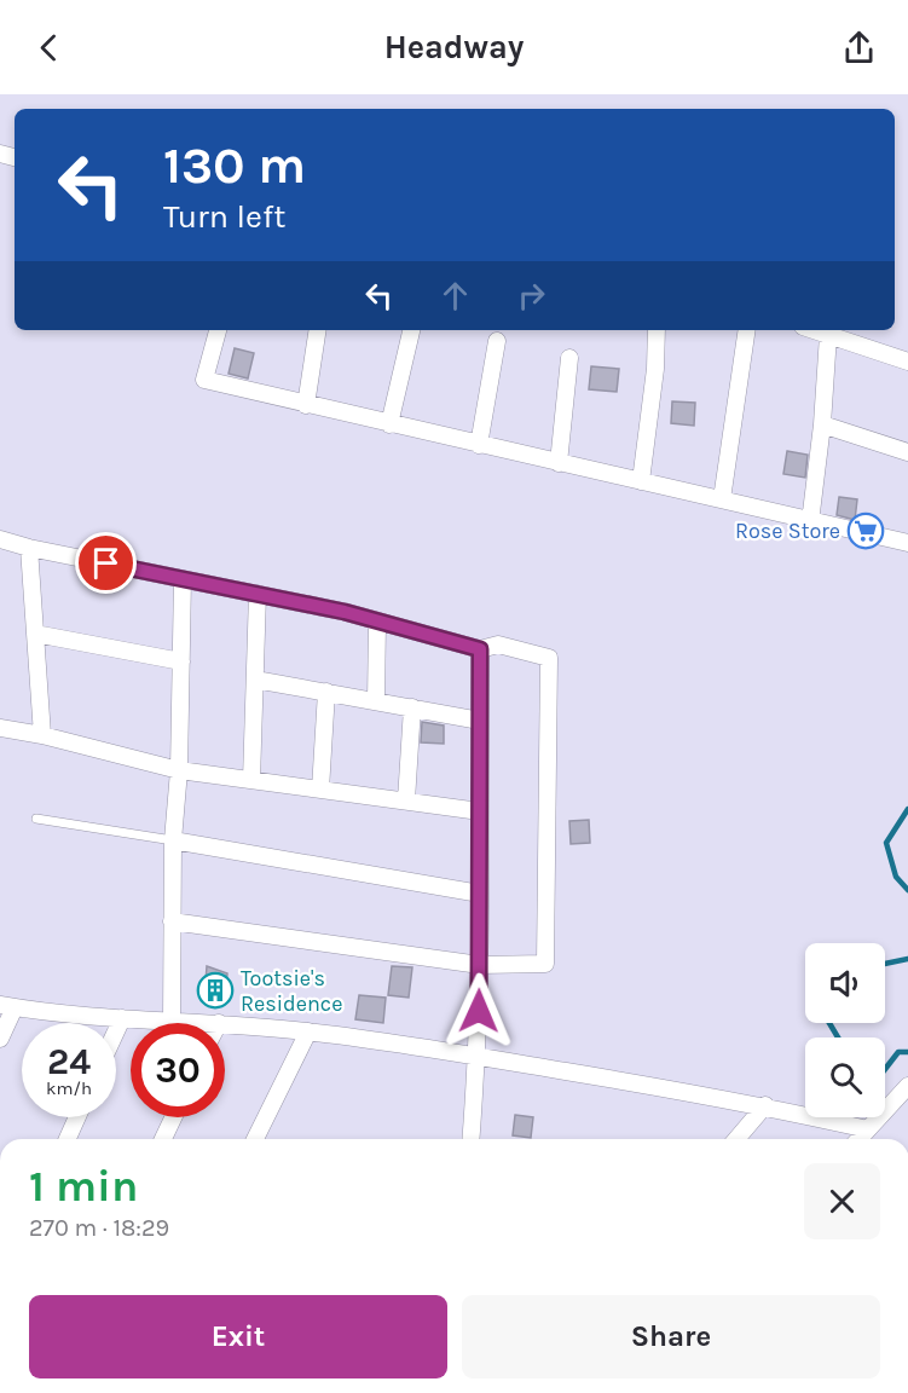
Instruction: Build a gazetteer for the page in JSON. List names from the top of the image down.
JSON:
{
  "places": {
    "supermarket": ["Rose Store"],
    "building": ["Tootsie's Residence"]
  },
  "page": {
    "header": "Headway",
    "turn": ["130 m", "Turn left"],
    "speed": "24 km/h",
    "limit": "30",
    "heading": ["1 min", "270 m · 18:29"],
    "buttons": ["Exit", "Share"]
  }
}
